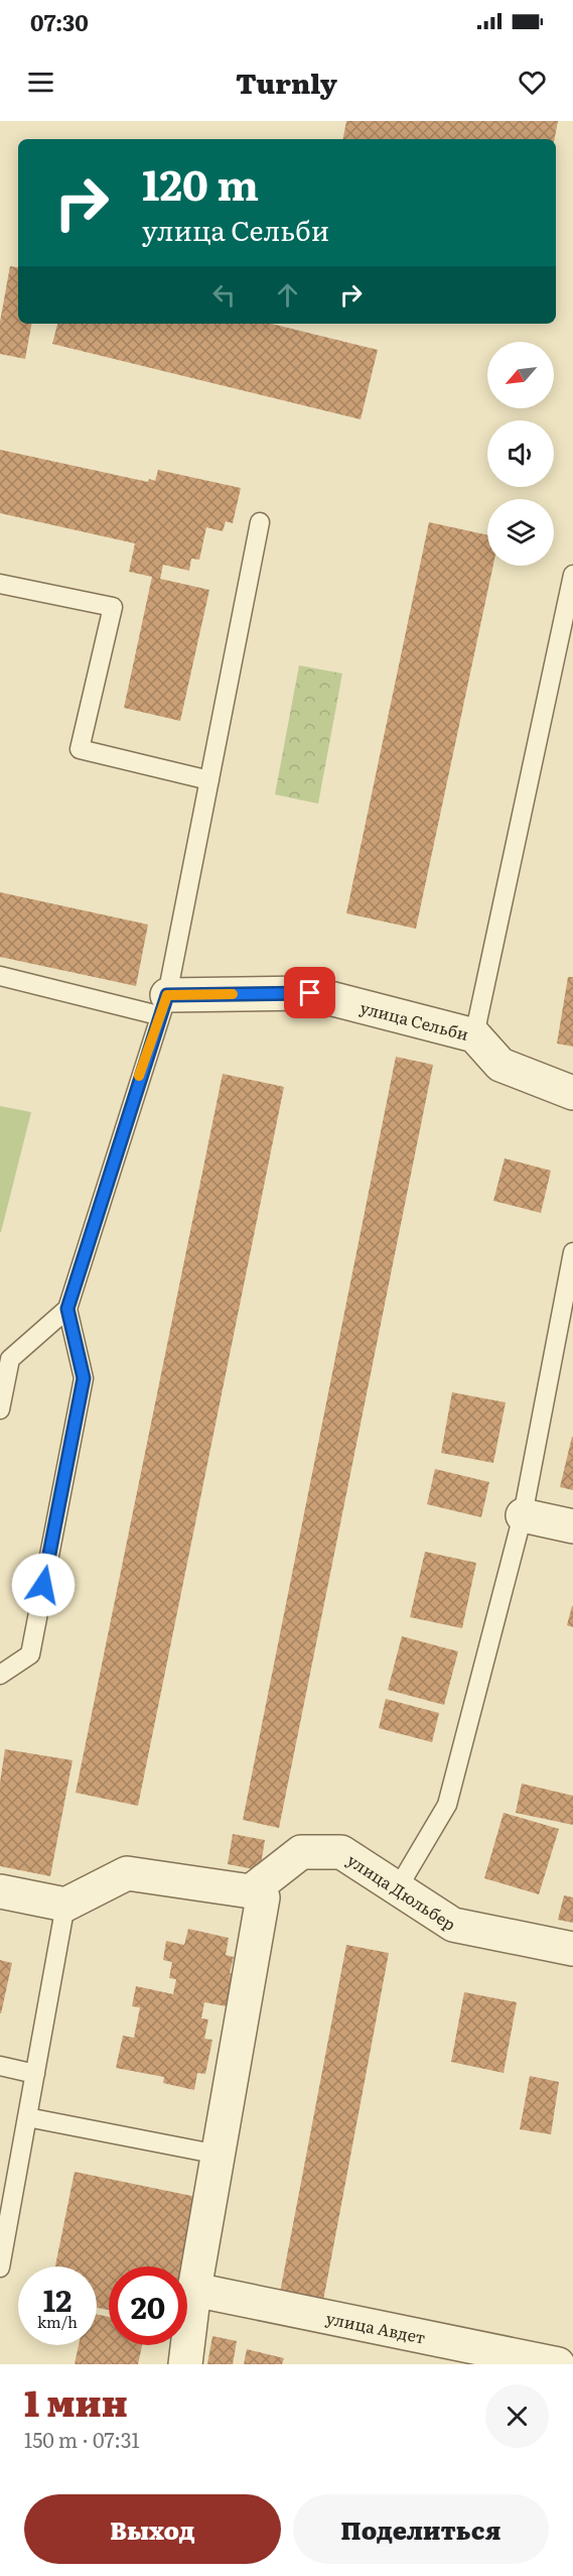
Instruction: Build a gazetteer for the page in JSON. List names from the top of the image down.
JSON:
{
  "streets": {
    "street": ["улица Сельби", "улица Дюльбер", "улица Авдет"]
  },
  "north": "bottom left",
  "page": {
    "status": "07:30",
    "header": "Turnly",
    "turn": ["120 m", "улица Сельби"],
    "speed": "12 km/h",
    "limit": "20",
    "heading": ["1 мин", "150 m · 07:31"],
    "buttons": ["Выход", "Поделиться"]
  }
}
